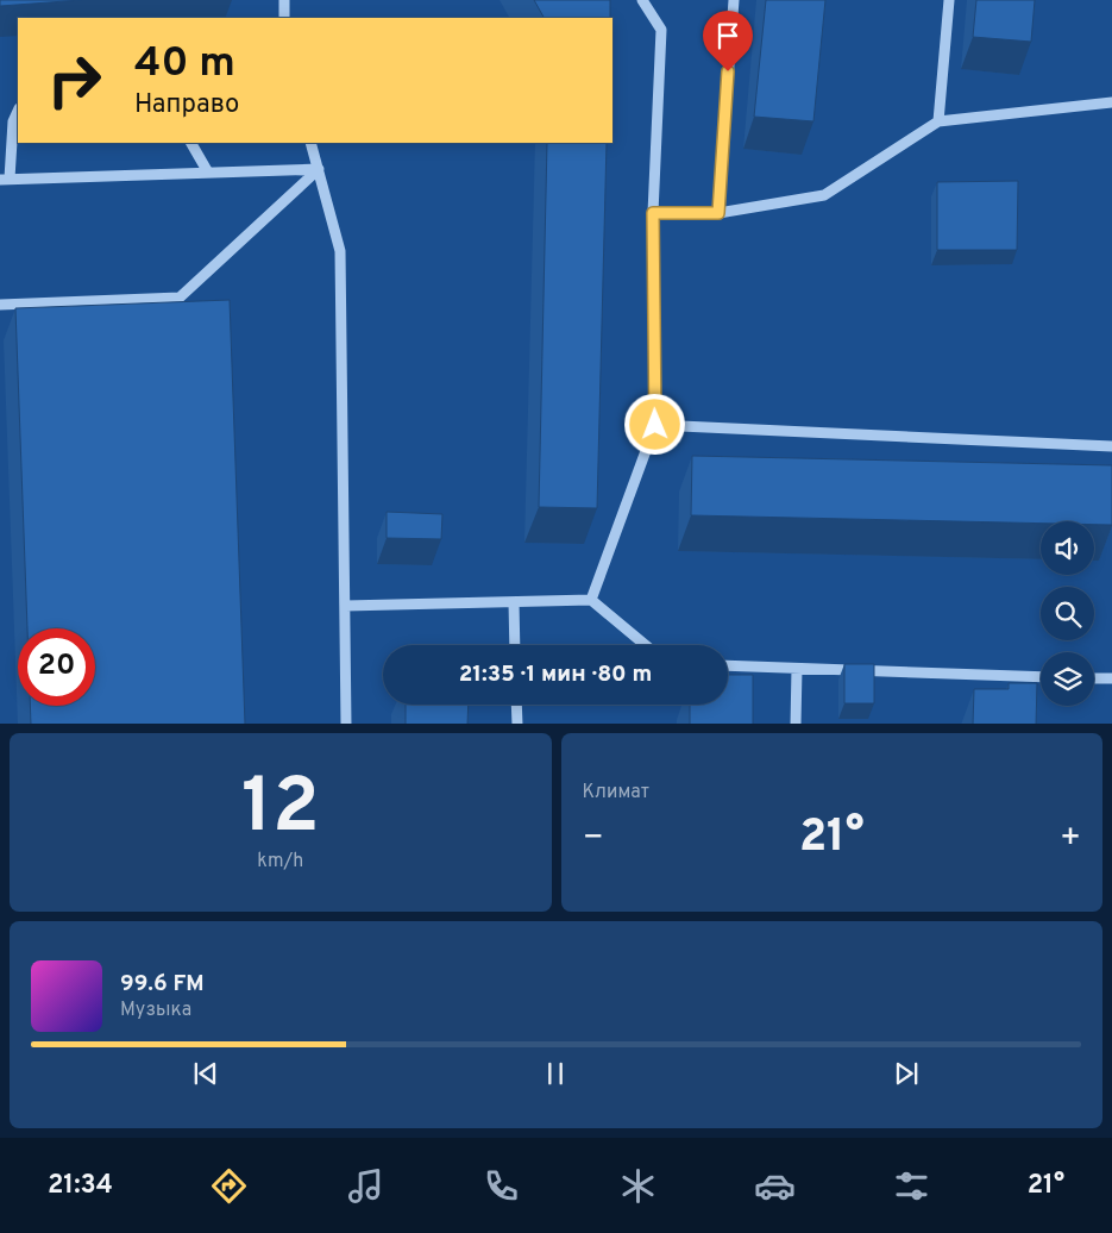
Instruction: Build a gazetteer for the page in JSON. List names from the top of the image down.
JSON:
{
  "page": {
    "turn": ["40 m", "Направо"],
    "limit": "20",
    "trip": "21:35 · 1 мин · 80 m",
    "tile": [
      ["12", "km/h"],
      "Климат"
    ],
    "heat": ["−", "21°", "+"],
    "song": ["99.6 FM", "Музыка"],
    "tabs": ["21:34", "21°"]
  }
}
